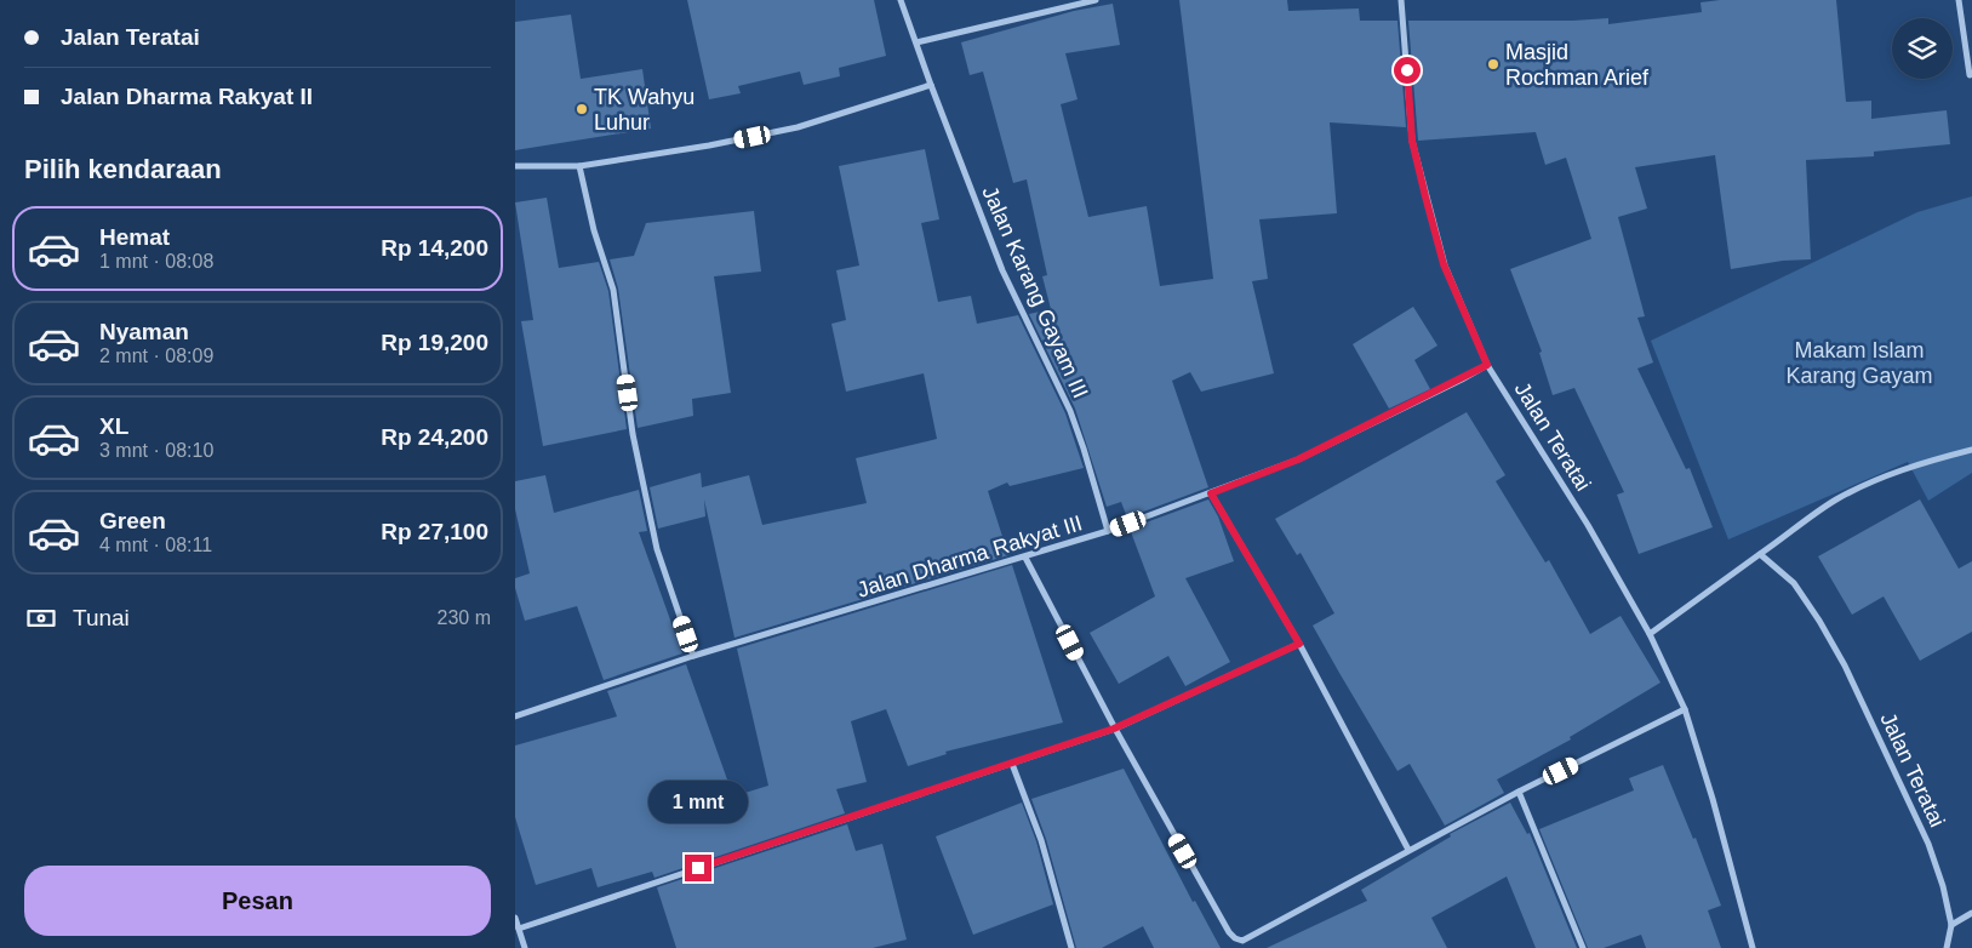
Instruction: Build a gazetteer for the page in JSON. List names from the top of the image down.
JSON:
{
  "streets": {
    "street": ["Jalan Karang Gayam III", "Jalan Teratai", "Jalan Dharma Rakyat III"]
  },
  "crossings": [
    ["Jalan Karang Gayam III", "Jalan Dharma Rakyat III"],
    ["Jalan Teratai", "Jalan Dharma Rakyat III"]
  ],
  "parks": ["Makam Islam Karang Gayam"],
  "places": ["Masjid Rochman Arief", "TK Wahyu Luhur"],
  "page": {
    "banner": ["Jalan Teratai", "Jalan Dharma Rakyat II"],
    "heading": "Pilih kendaraan",
    "list": [
      {
        "name": "Hemat",
        "note": "1 mnt · 08:08",
        "value": "Rp 14,200"
      },
      {
        "name": "Nyaman",
        "note": "2 mnt · 08:09",
        "value": "Rp 19,200"
      },
      {
        "name": "XL",
        "note": "3 mnt · 08:10",
        "value": "Rp 24,200"
      },
      {
        "name": "Green",
        "note": "4 mnt · 08:11",
        "value": "Rp 27,100"
      }
    ],
    "pay": ["Tunai", "230 m"],
    "bubble": "1 mnt",
    "buttons": "Pesan"
  }
}
